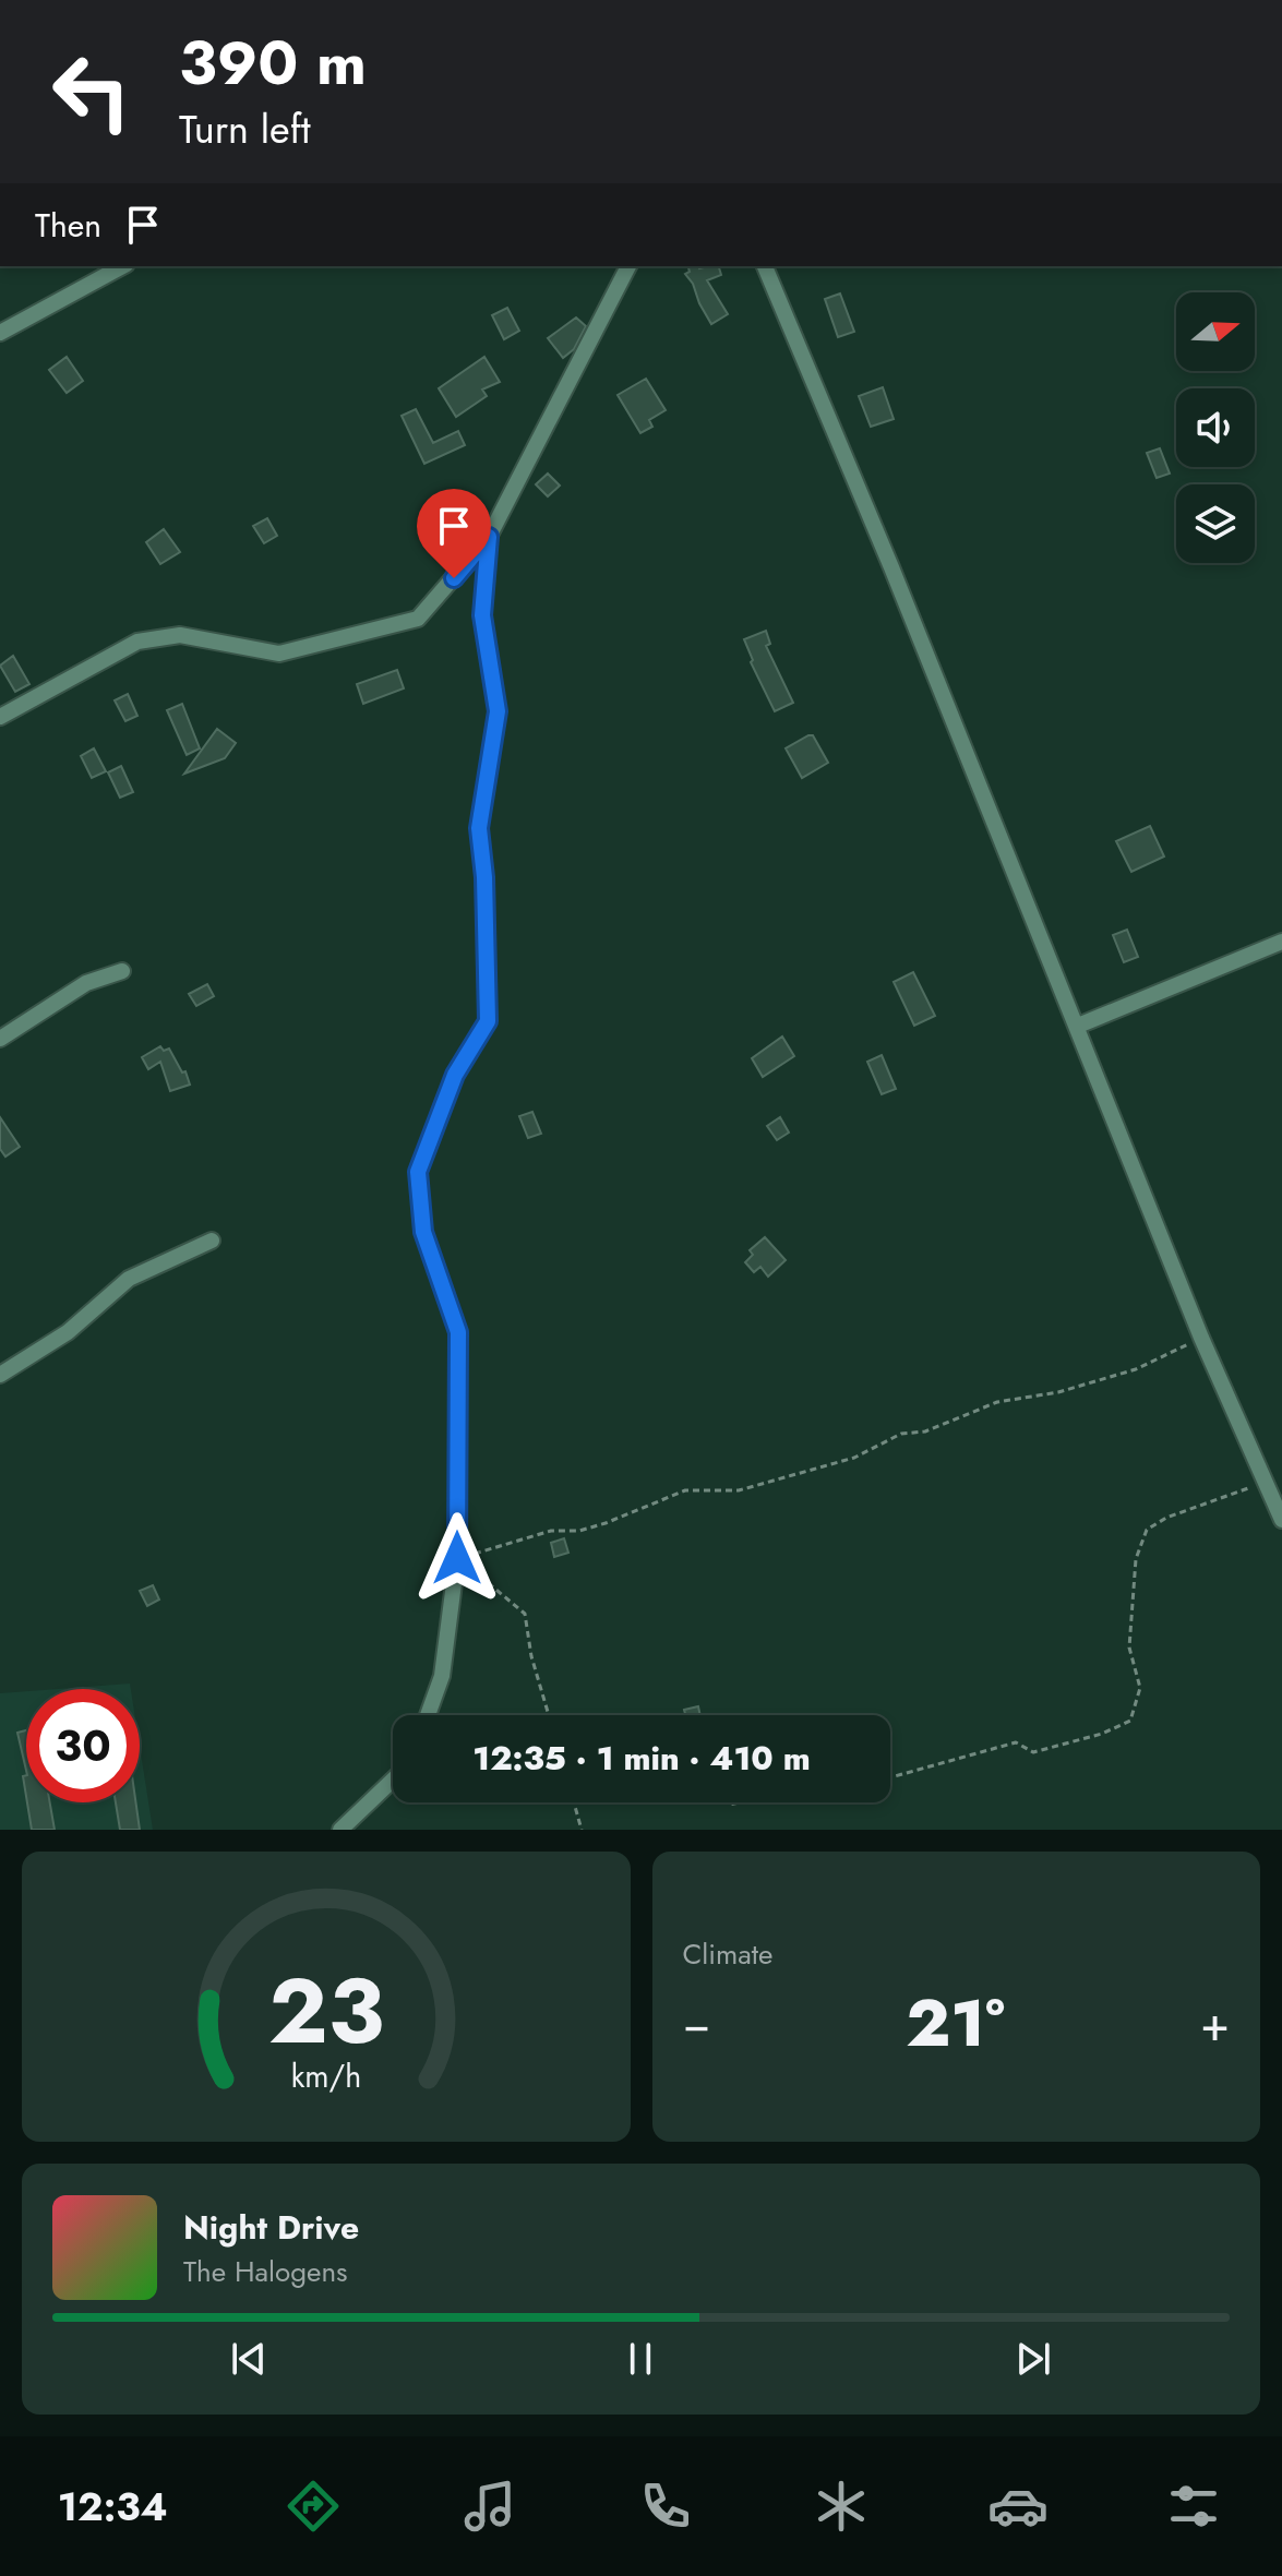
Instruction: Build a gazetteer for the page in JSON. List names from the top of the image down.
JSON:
{
  "north": "right",
  "page": {
    "turn": ["390 m", "Turn left"],
    "then": "Then",
    "limit": "30",
    "trip": "12:35 · 1 min · 410 m",
    "tile": "Climate",
    "heat": ["−", "21°", "+"],
    "song": ["Night Drive", "The Halogens"],
    "tabs": "12:34",
    "gauge": ["23", "km/h"]
  }
}
